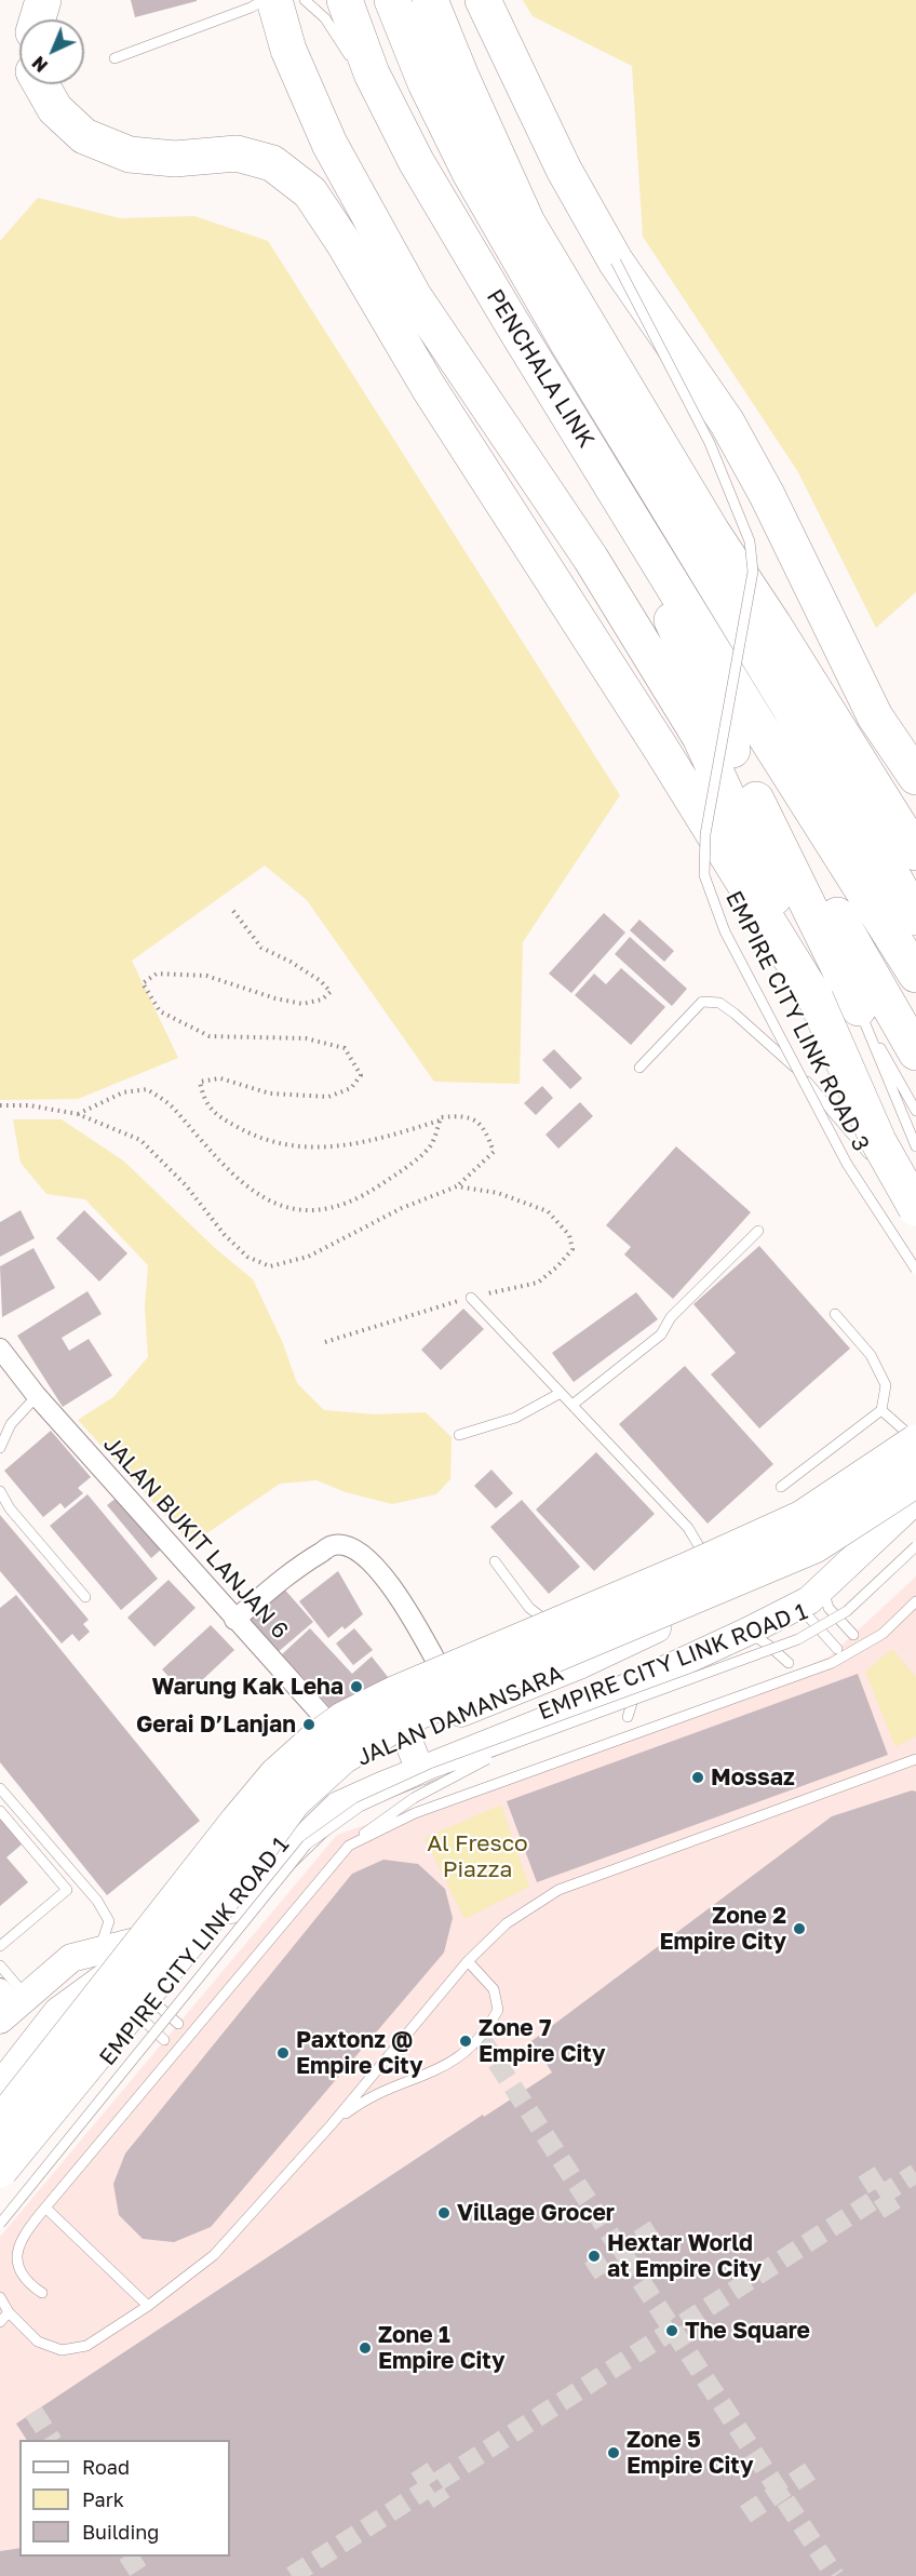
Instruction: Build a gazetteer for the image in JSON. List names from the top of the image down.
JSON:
{
  "streets": {
    "highway": ["PENCHALA LINK"],
    "street": ["JALAN BUKIT LANJAN 6", "JALAN DAMANSARA"],
    "lane": ["EMPIRE CITY LINK ROAD 3", "EMPIRE CITY LINK ROAD 1"]
  },
  "crossings": [
    ["JALAN BUKIT LANJAN 6", "JALAN DAMANSARA"]
  ],
  "parks": ["Al Fresco Piazza"],
  "places": [
    "Warung Kak Leha",
    "Gerai D’Lanjan",
    "Mossaz",
    "Zone 2 Empire City",
    "Zone 7 Empire City",
    "Paxtonz @ Empire City",
    "Village Grocer",
    "Hextar World at Empire City",
    "The Square",
    "Zone 1 Empire City",
    "Zone 5 Empire City"
  ],
  "legend": ["Road", "Park", "Building"],
  "north": "bottom left"
}
